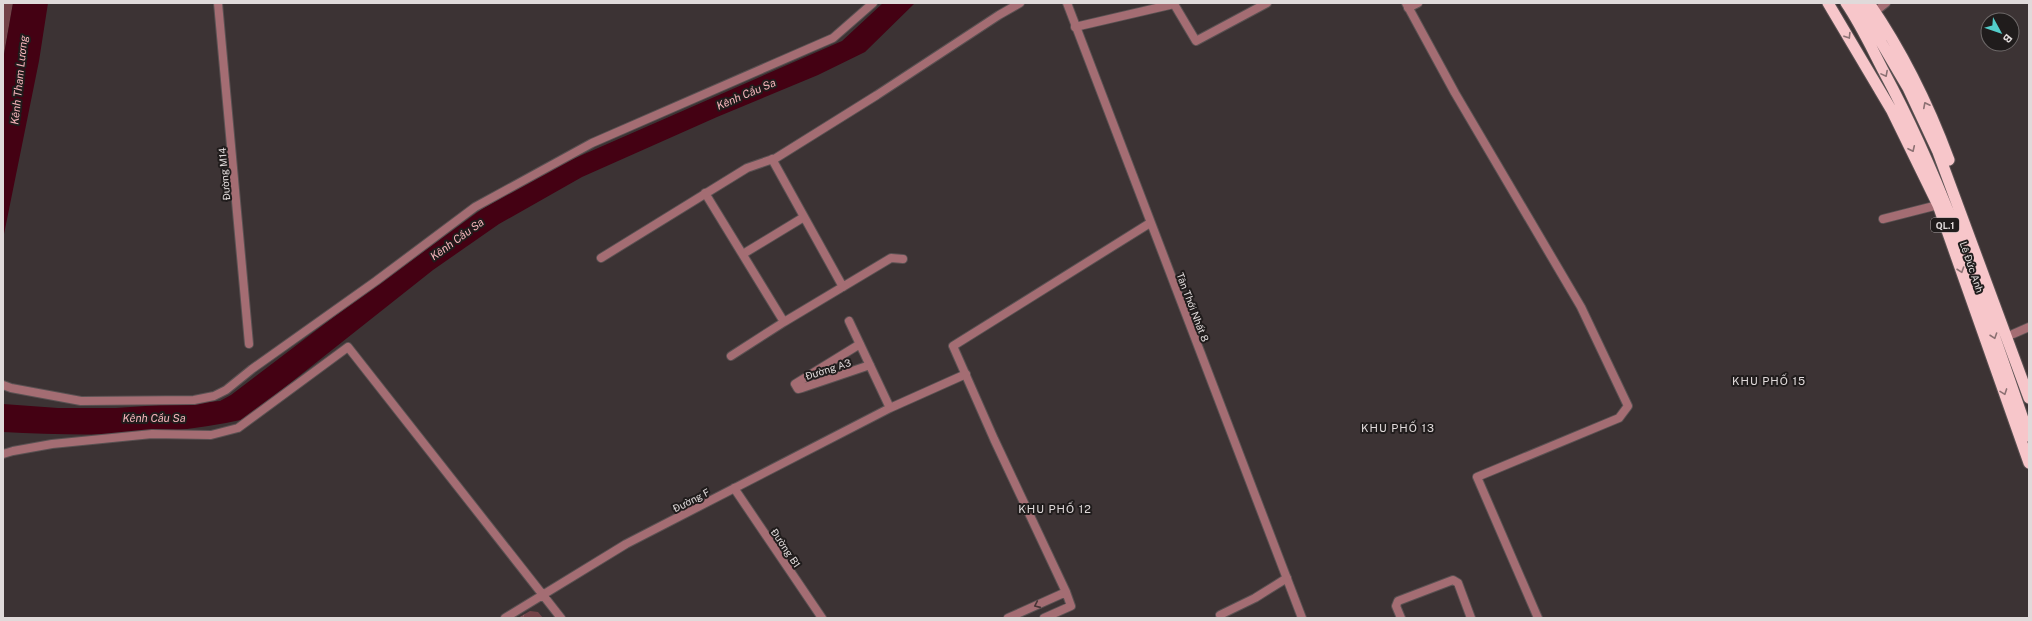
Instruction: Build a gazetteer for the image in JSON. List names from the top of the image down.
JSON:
{
  "streets": {
    "highway": ["QL.1", "Lê Đức Anh"],
    "street": [
      "Đường M14",
      "Tân Thới Nhất 8",
      "Đường A3",
      "Đường F",
      "Đường B1"
    ]
  },
  "crossings": [
    ["Đường F", "Đường B1"]
  ],
  "districts": ["KHU PHỐ 15", "KHU PHỐ 13", "KHU PHỐ 12"],
  "water": ["Kênh Tham Lương", "Kênh Cầu Sa"],
  "north": "bottom right"
}
